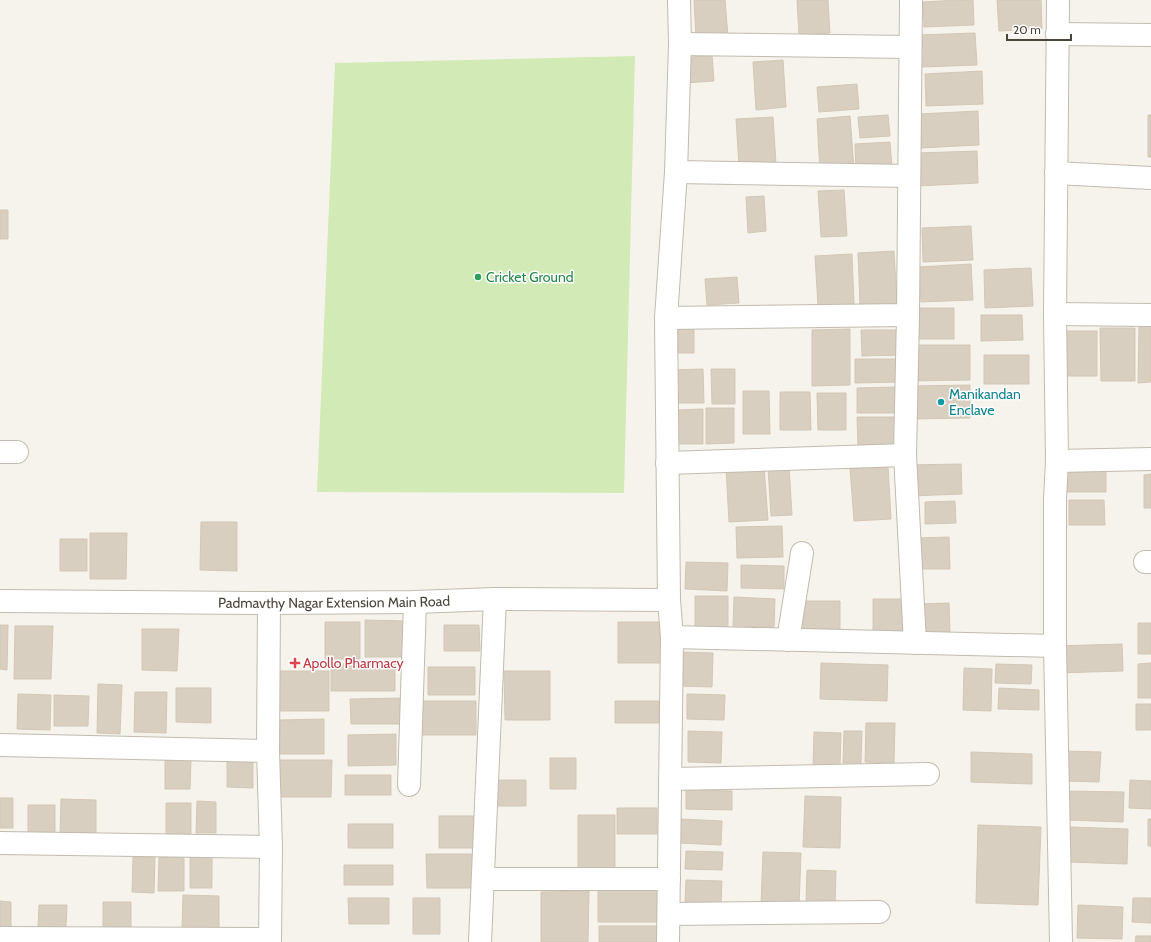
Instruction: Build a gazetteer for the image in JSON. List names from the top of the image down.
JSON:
{
  "streets": {
    "street": ["Padmavthy Nagar Extension Main Road"]
  },
  "places": {
    "other": ["Cricket Ground", "Manikandan Enclave"],
    "health": ["Apollo Pharmacy"]
  },
  "scale_bar": "20 m"
}
